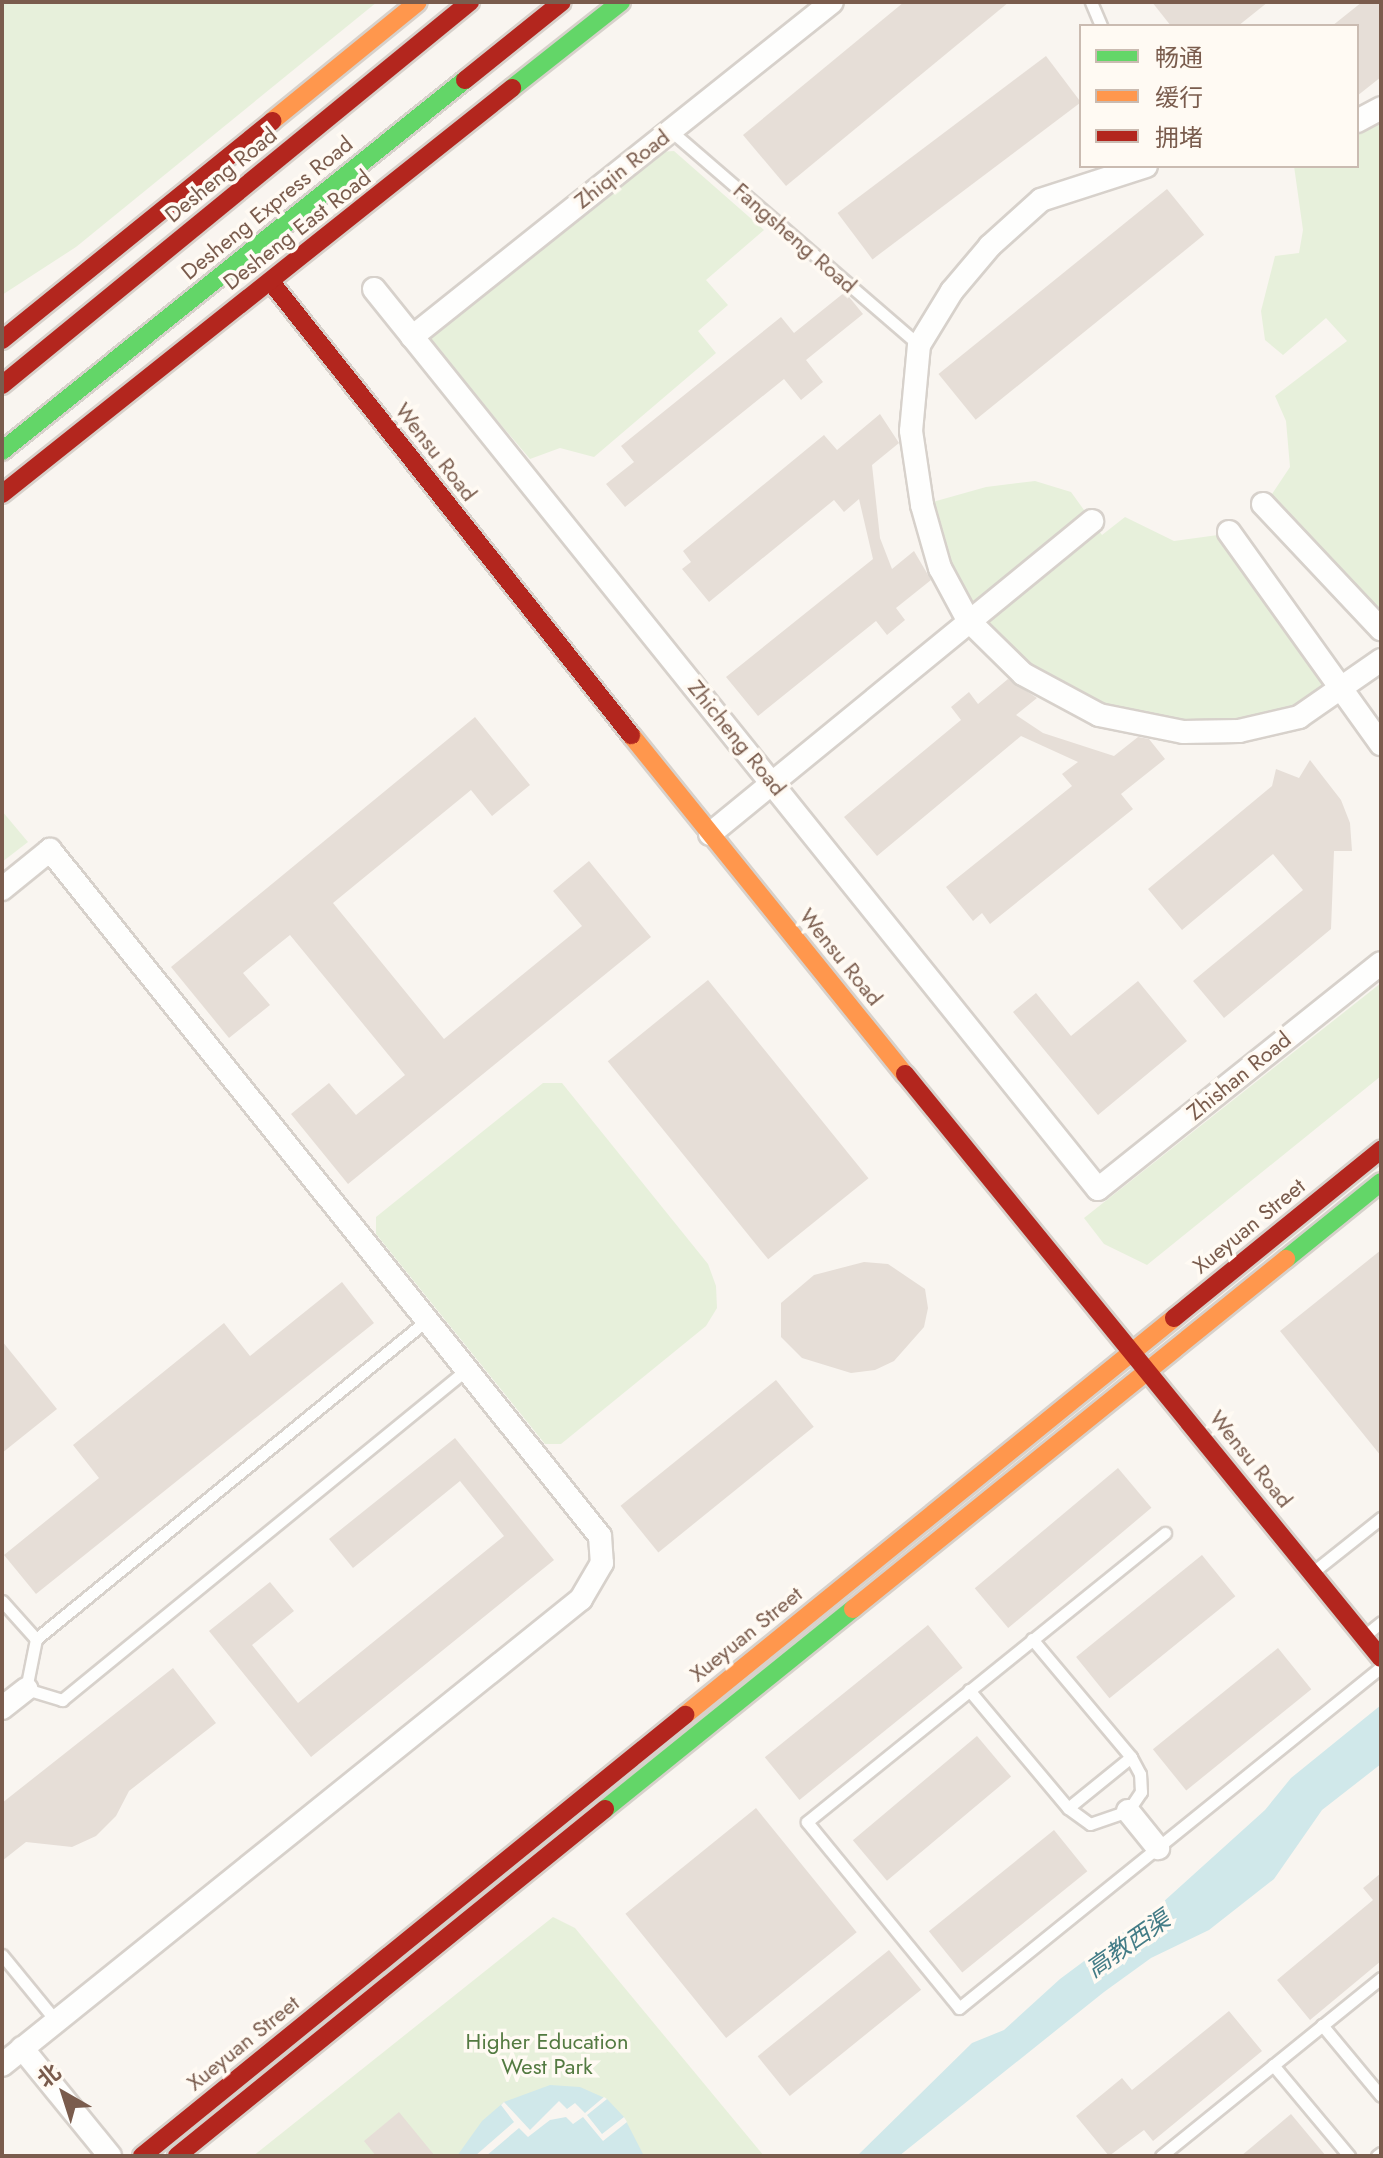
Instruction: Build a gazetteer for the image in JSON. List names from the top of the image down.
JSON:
{
  "streets": {
    "main road": [
      "Desheng Road",
      "Desheng Express Road",
      "Desheng East Road",
      "Wensu Road",
      "Xueyuan Street"
    ],
    "street": ["Zhiqin Road", "Zhicheng Road", "Zhishan Road"],
    "lane": ["Fangsheng Road"]
  },
  "crossings": [
    ["Zhiqin Road", "Fangsheng Road"],
    ["Zhiqin Road", "Zhicheng Road"],
    ["Desheng East Road", "Wensu Road"],
    ["Wensu Road", "Xueyuan Street"],
    ["Zhicheng Road", "Zhishan Road"]
  ],
  "water": ["高教西渠"],
  "parks": ["Higher Education West Park"],
  "legend": ["畅通", "缓行", "拥堵"],
  "north": "top left"
}
